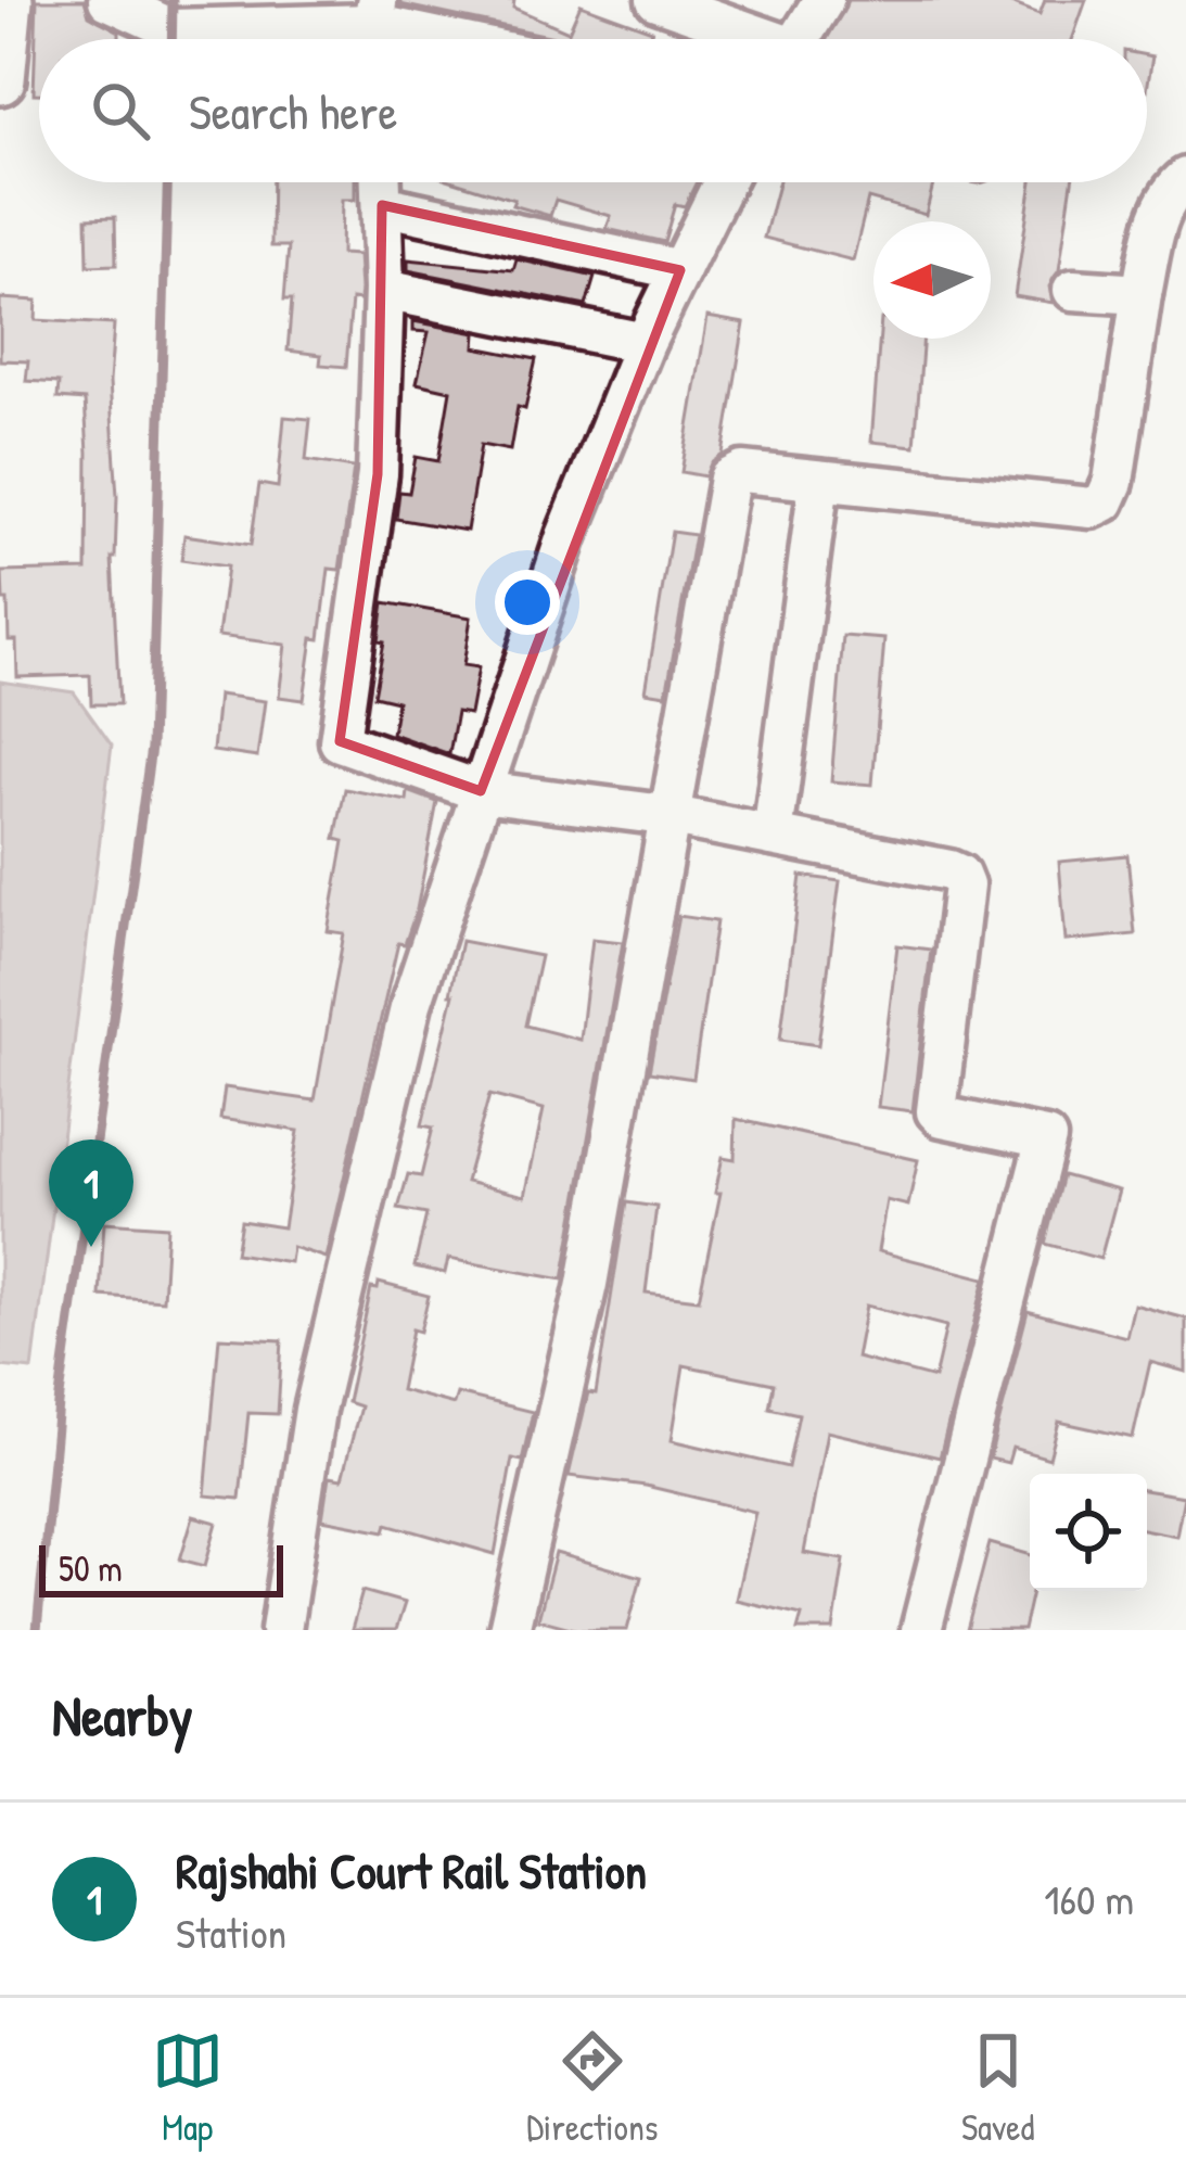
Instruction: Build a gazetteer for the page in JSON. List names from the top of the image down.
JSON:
{
  "scale_bar": "50 m",
  "north": "left",
  "page": {
    "search": "Search here",
    "pins": "1",
    "scale": "50 m",
    "heading": "Nearby",
    "list": [
      {
        "mark": "1",
        "name": "Rajshahi Court Rail Station",
        "note": "Station",
        "value": "160 m"
      }
    ],
    "nav": ["Map", "Directions", "Saved"]
  }
}
